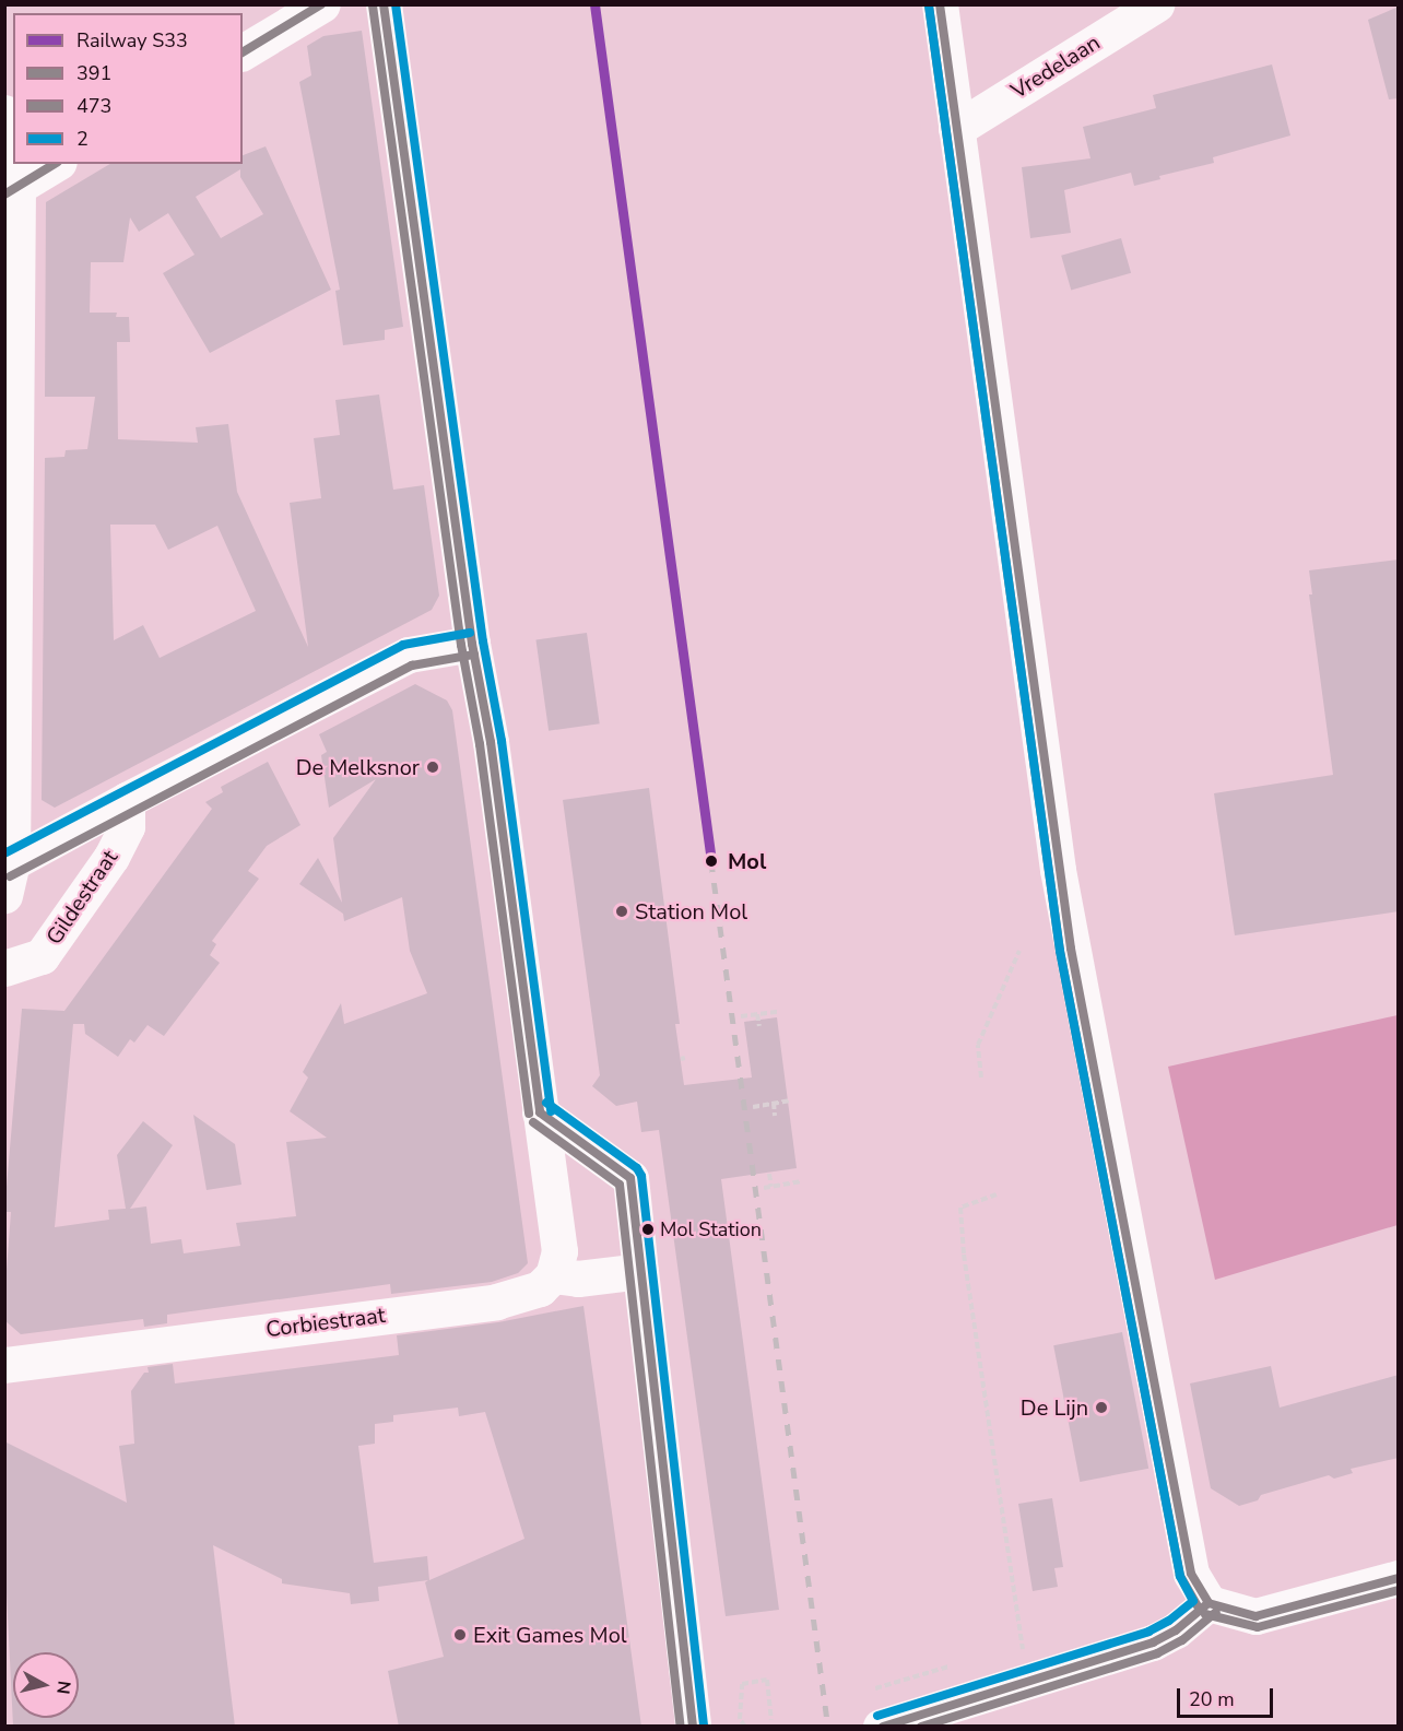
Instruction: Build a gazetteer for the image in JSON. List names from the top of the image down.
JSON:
{
  "streets": {
    "street": ["Vredelaan", "Gildestraat", "Corbiestraat"]
  },
  "places": [
    "De Melksnor",
    "Mol",
    "Station Mol",
    "Mol Station",
    "De Lijn",
    "Exit Games Mol"
  ],
  "lines": [
    "rail line S33",
    "transit line 391",
    "transit line 2",
    "transit line 473"
  ],
  "legend": [
    "Railway S33",
    "391",
    "473",
    "2"
  ],
  "scale_bar": "20 m",
  "north": "right"
}
